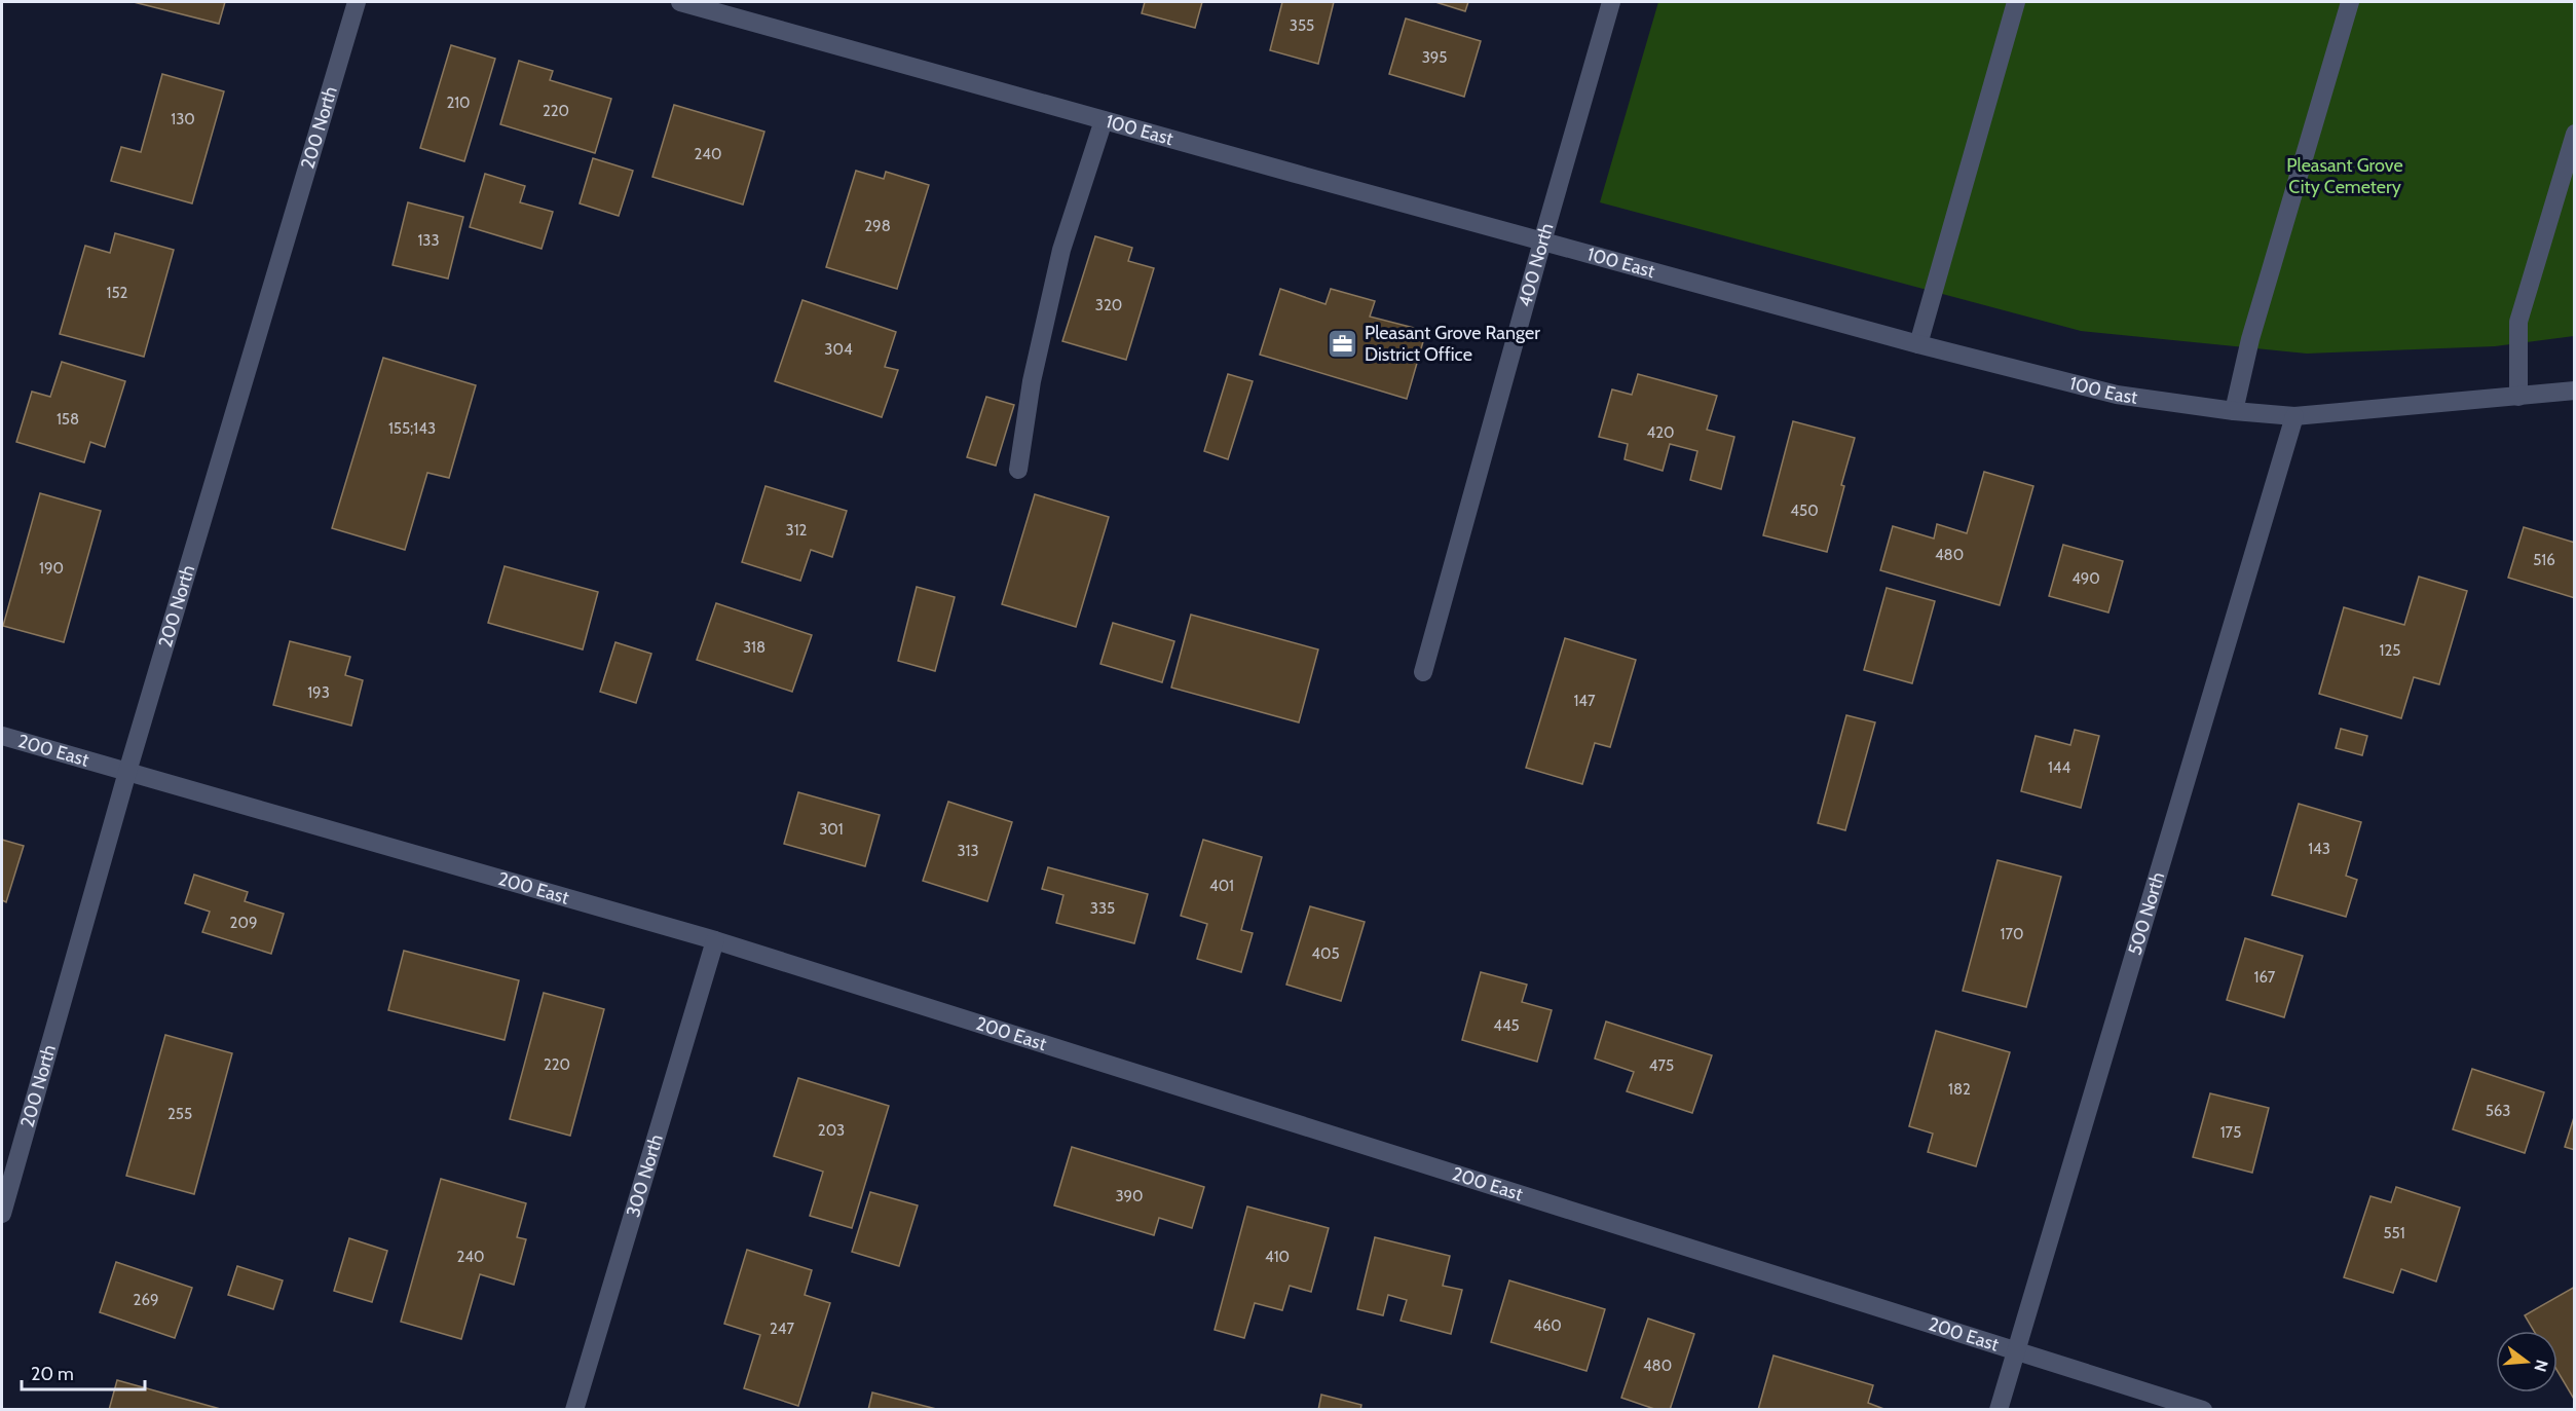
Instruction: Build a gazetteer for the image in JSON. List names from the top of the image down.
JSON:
{
  "streets": {
    "street": [
      "200 North",
      "100 East",
      "400 North",
      "200 East",
      "500 North",
      "300 North"
    ]
  },
  "crossings": [
    ["200 North", "200 East"],
    ["100 East", "400 North"],
    ["100 East", "500 North"],
    ["200 East", "500 North"],
    ["200 East", "300 North"]
  ],
  "parks": ["Pleasant Grove City Cemetery"],
  "places": {
    "office": ["Pleasant Grove Ranger District Office"]
  },
  "house_numbers": [
    "355",
    "395",
    "210",
    "220",
    "130",
    "240",
    "298",
    "133",
    "152",
    "320",
    "304",
    "158",
    "155;143",
    "420",
    "450",
    "312",
    "480",
    "516",
    "190",
    "490",
    "318",
    "125",
    "193",
    "147",
    "144",
    "301",
    "143",
    "313",
    "401",
    "335",
    "209",
    "170",
    "405",
    "167",
    "445",
    "220",
    "475",
    "182",
    "563",
    "255",
    "203",
    "175",
    "390",
    "551",
    "240",
    "410",
    "269",
    "460",
    "247",
    "480"
  ],
  "scale_bar": "20 m",
  "north": "right"
}
